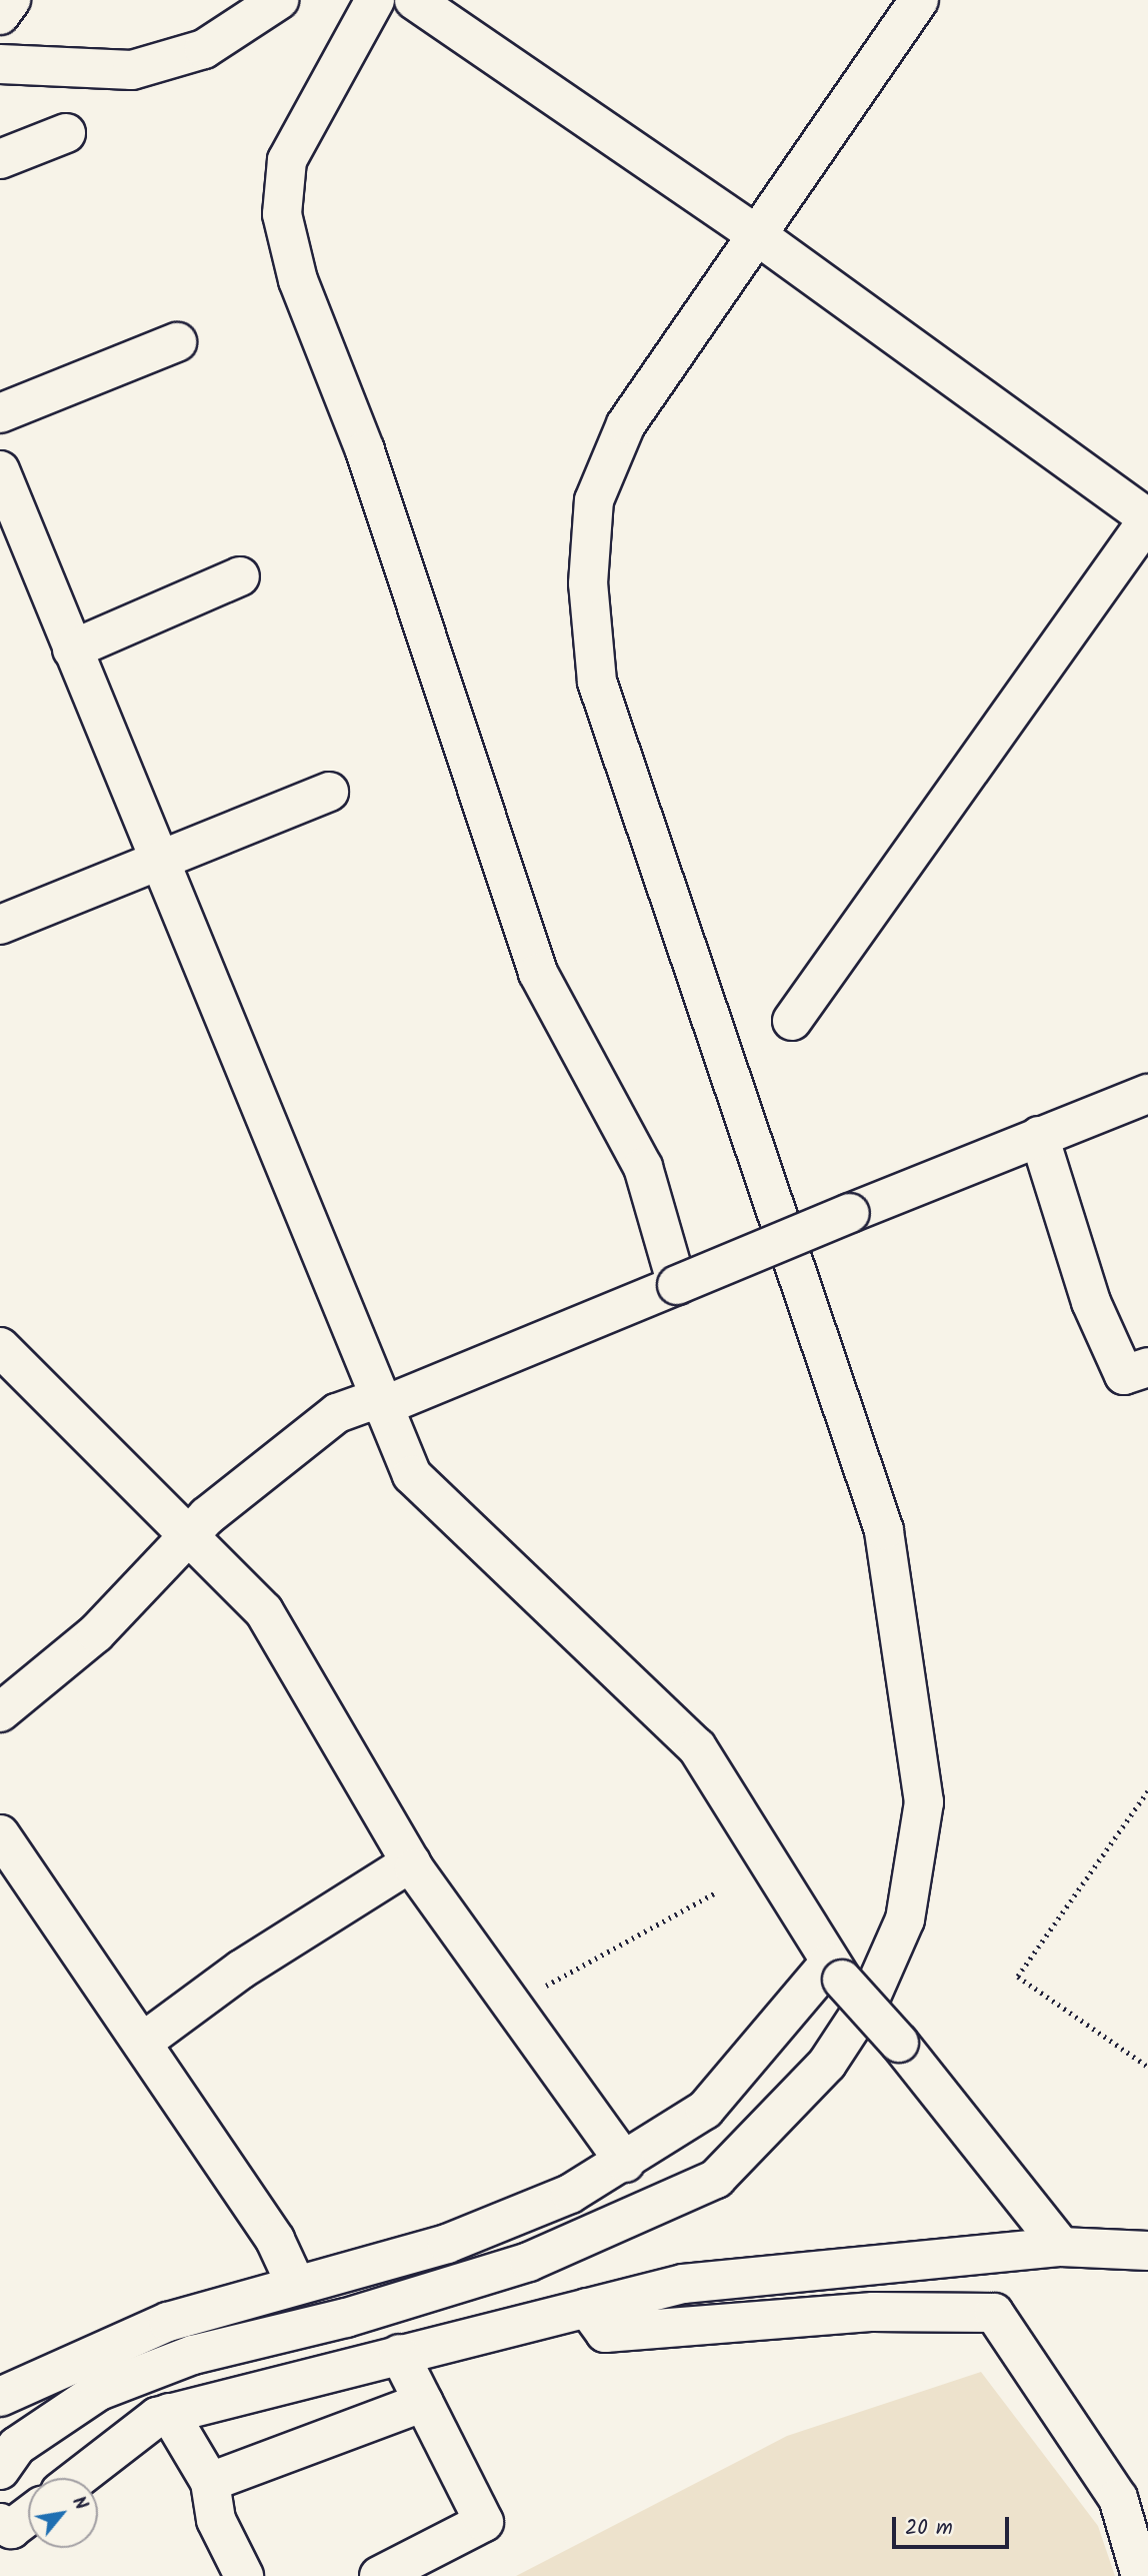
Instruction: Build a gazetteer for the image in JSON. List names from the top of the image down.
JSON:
{
  "scale_bar": "20 m",
  "north": "top right"
}
